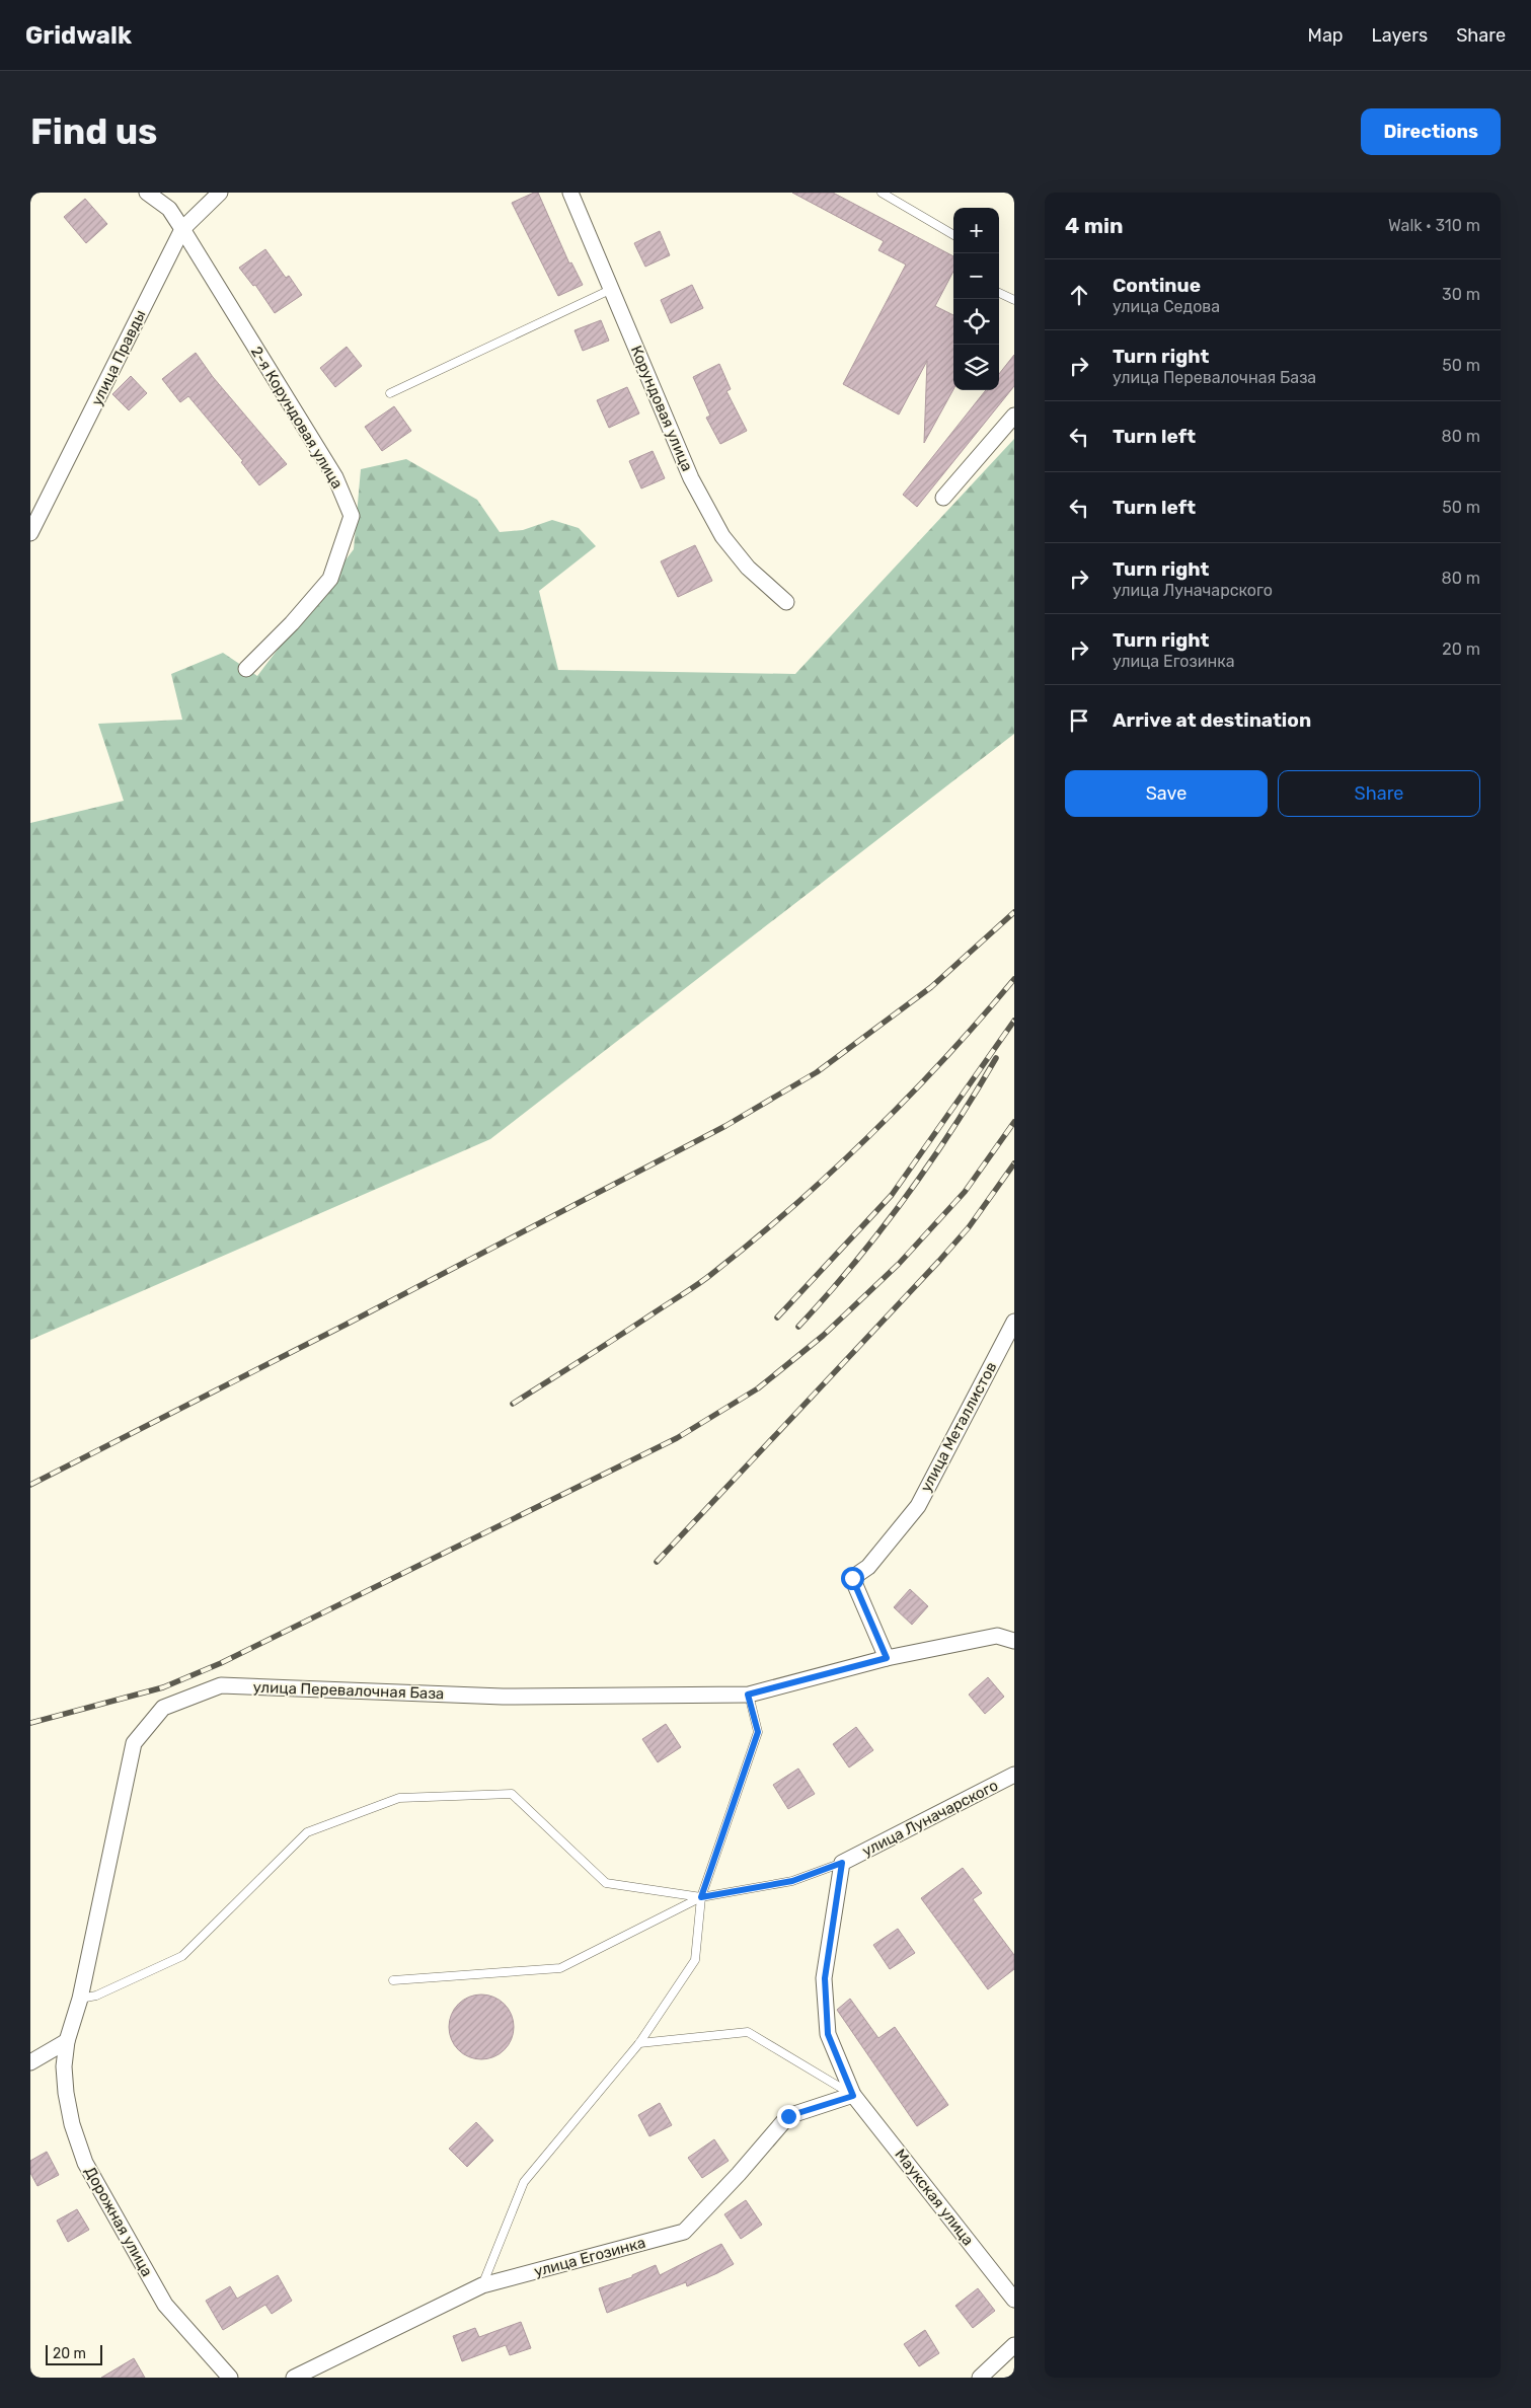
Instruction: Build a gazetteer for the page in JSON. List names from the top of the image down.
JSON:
{
  "streets": {
    "street": [
      "улица Правды",
      "Корундовая улица",
      "2-я Корундовая улица",
      "улица Металлистов",
      "улица Перевалочная База",
      "улица Луначарского",
      "Маукская улица",
      "Дорожная улица",
      "улица Егозинка"
    ]
  },
  "crossings": [
    ["улица Правды", "2-я Корундовая улица"],
    ["улица Металлистов", "улица Перевалочная База"],
    ["улица Перевалочная База", "Дорожная улица"],
    ["Маукская улица", "улица Егозинка"]
  ],
  "scale_bar": "20 m",
  "page": {
    "header": "Gridwalk",
    "nav": ["Map", "Layers", "Share"],
    "buttons": [
      "Directions",
      ["Save", "Share"]
    ],
    "title": "Find us",
    "heading": ["4 min", "Walk · 310 m"],
    "map_buttons": ["+", "−"],
    "list": [
      ["Continue", "улица Седова", "30 m"],
      ["Turn right", "улица Перевалочная База", "50 m"],
      ["Turn left", "80 m"],
      ["Turn left", "50 m"],
      ["Turn right", "улица Луначарского", "80 m"],
      ["Turn right", "улица Егозинка", "20 m"],
      "Arrive at destination"
    ],
    "scale": "20 m"
  }
}
